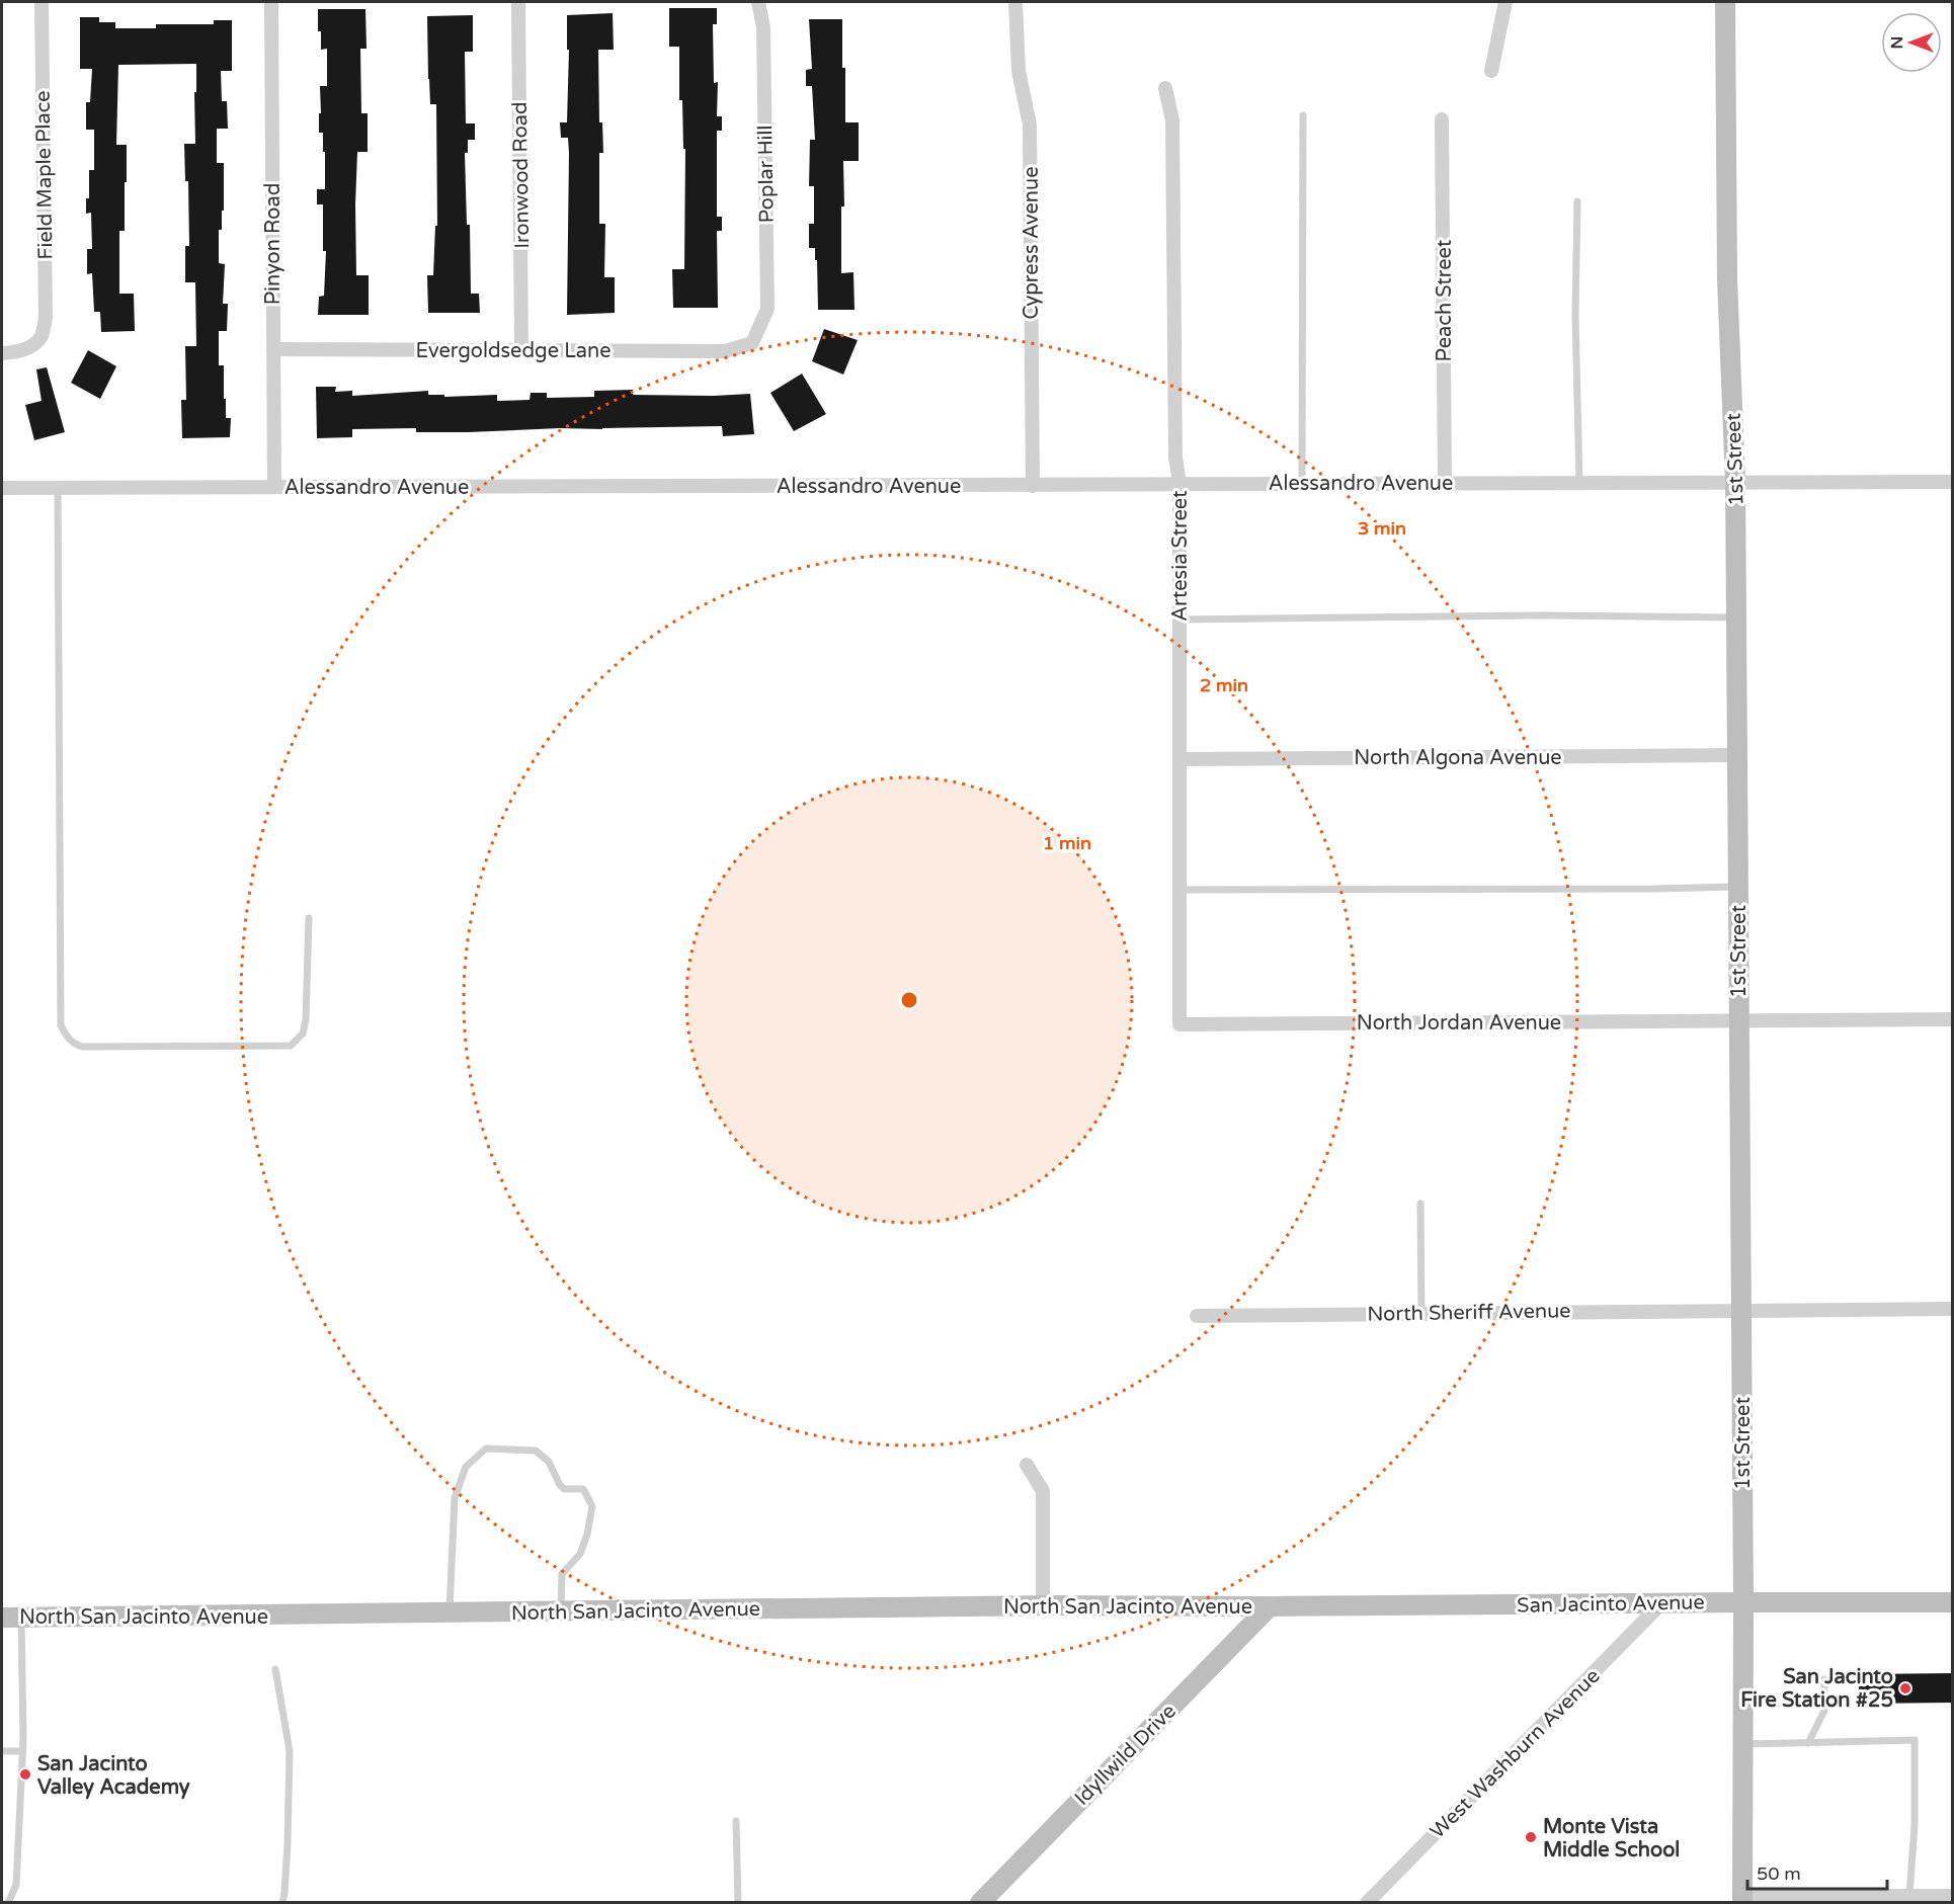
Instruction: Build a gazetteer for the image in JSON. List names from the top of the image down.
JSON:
{
  "streets": {
    "street": [
      "Poplar Hill",
      "Field Maple Place",
      "Ironwood Road",
      "Cypress Avenue",
      "Pinyon Road",
      "Peach Street",
      "Evergoldsedge Lane",
      "1st Street",
      "Alessandro Avenue",
      "Artesia Street",
      "North Algona Avenue",
      "North Jordan Avenue",
      "North Sheriff Avenue",
      "San Jacinto Avenue",
      "North San Jacinto Avenue",
      "West Washburn Avenue",
      "Idyllwild Drive"
    ]
  },
  "crossings": [
    ["Poplar Hill", "Evergoldsedge Lane"],
    ["Ironwood Road", "Evergoldsedge Lane"],
    ["Cypress Avenue", "Alessandro Avenue"],
    ["Pinyon Road", "Evergoldsedge Lane"],
    ["Pinyon Road", "Alessandro Avenue"],
    ["Peach Street", "Alessandro Avenue"],
    ["1st Street", "Alessandro Avenue"],
    ["1st Street", "North Algona Avenue"],
    ["1st Street", "North Jordan Avenue"],
    ["1st Street", "North Sheriff Avenue"],
    ["1st Street", "San Jacinto Avenue"],
    ["Alessandro Avenue", "Artesia Street"],
    ["Artesia Street", "North Algona Avenue"],
    ["Artesia Street", "North Jordan Avenue"],
    ["San Jacinto Avenue", "North San Jacinto Avenue"],
    ["San Jacinto Avenue", "West Washburn Avenue"],
    ["San Jacinto Avenue", "Idyllwild Drive"],
    ["North San Jacinto Avenue", "Idyllwild Drive"]
  ],
  "places": ["San Jacinto Fire Station #25", "San Jacinto Valley Academy", "Monte Vista Middle School"],
  "scale_bar": "50 m",
  "north": "left",
  "rings": ["3 min", "2 min", "1 min"]
}
